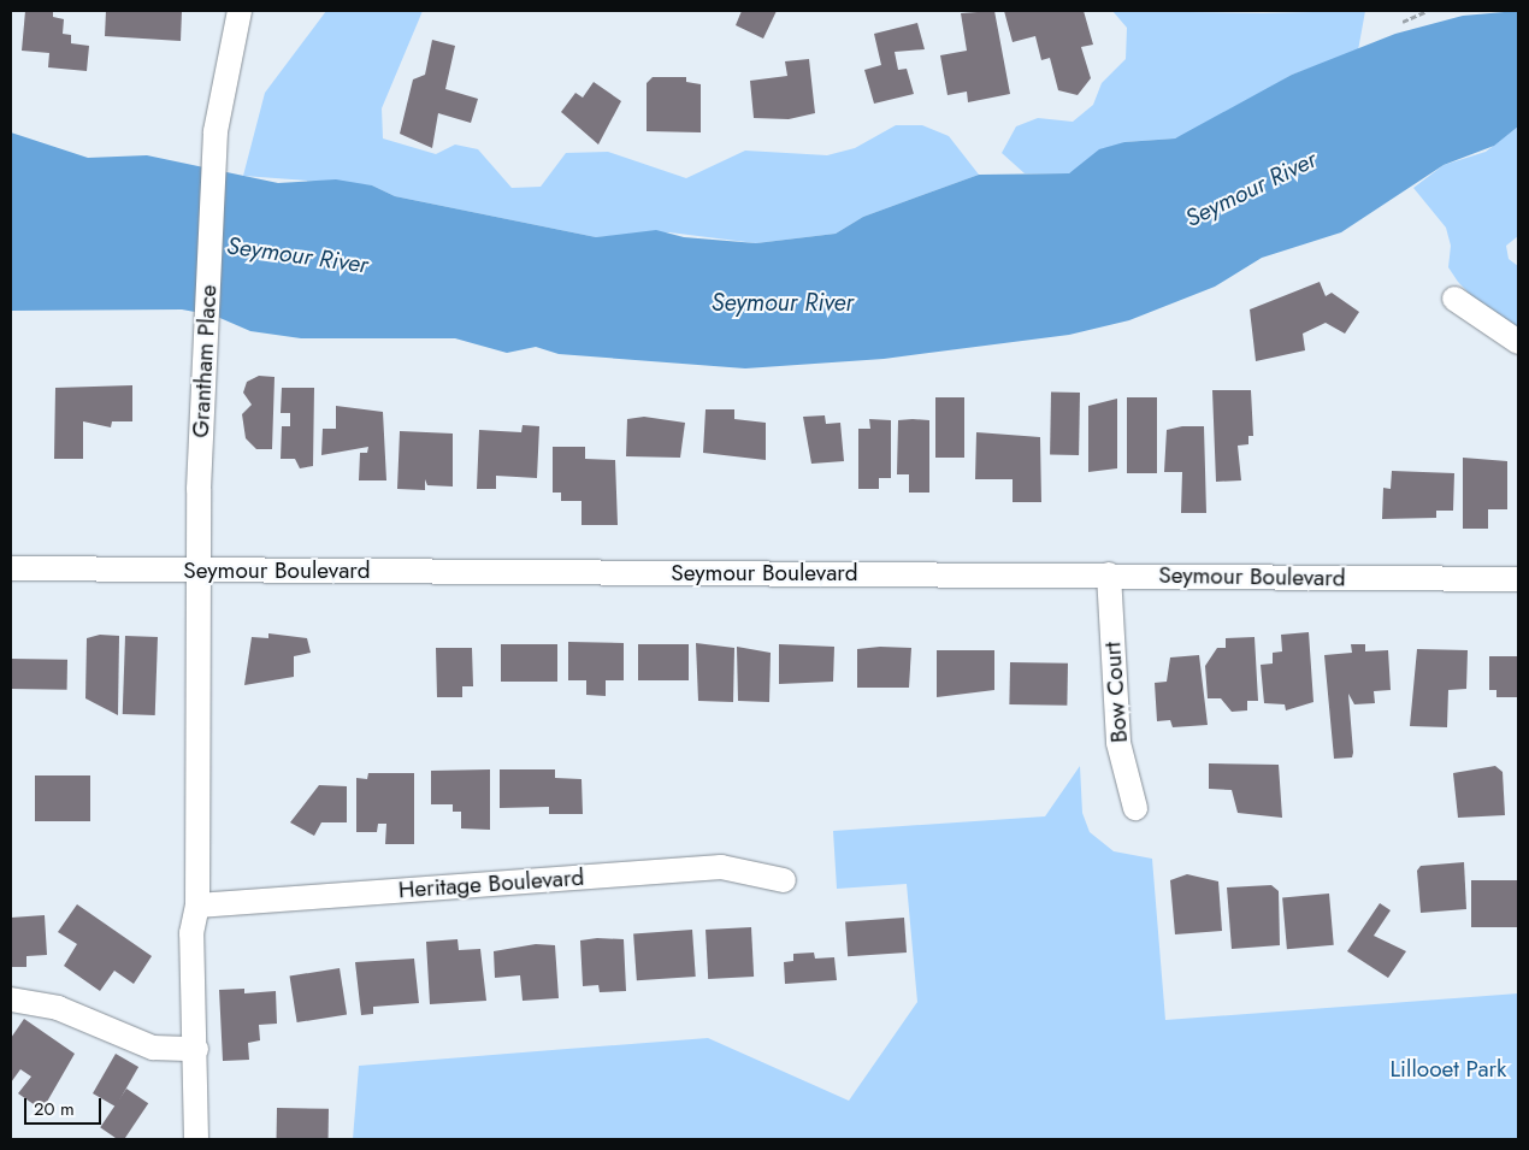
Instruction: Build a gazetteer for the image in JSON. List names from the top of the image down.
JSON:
{
  "streets": {
    "street": [
      "Grantham Place",
      "Seymour Boulevard",
      "Bow Court",
      "Heritage Boulevard"
    ]
  },
  "crossings": [
    ["Grantham Place", "Seymour Boulevard"],
    ["Seymour Boulevard", "Bow Court"]
  ],
  "water": ["Seymour River"],
  "parks": ["Lillooet Park"],
  "scale_bar": "20 m"
}
